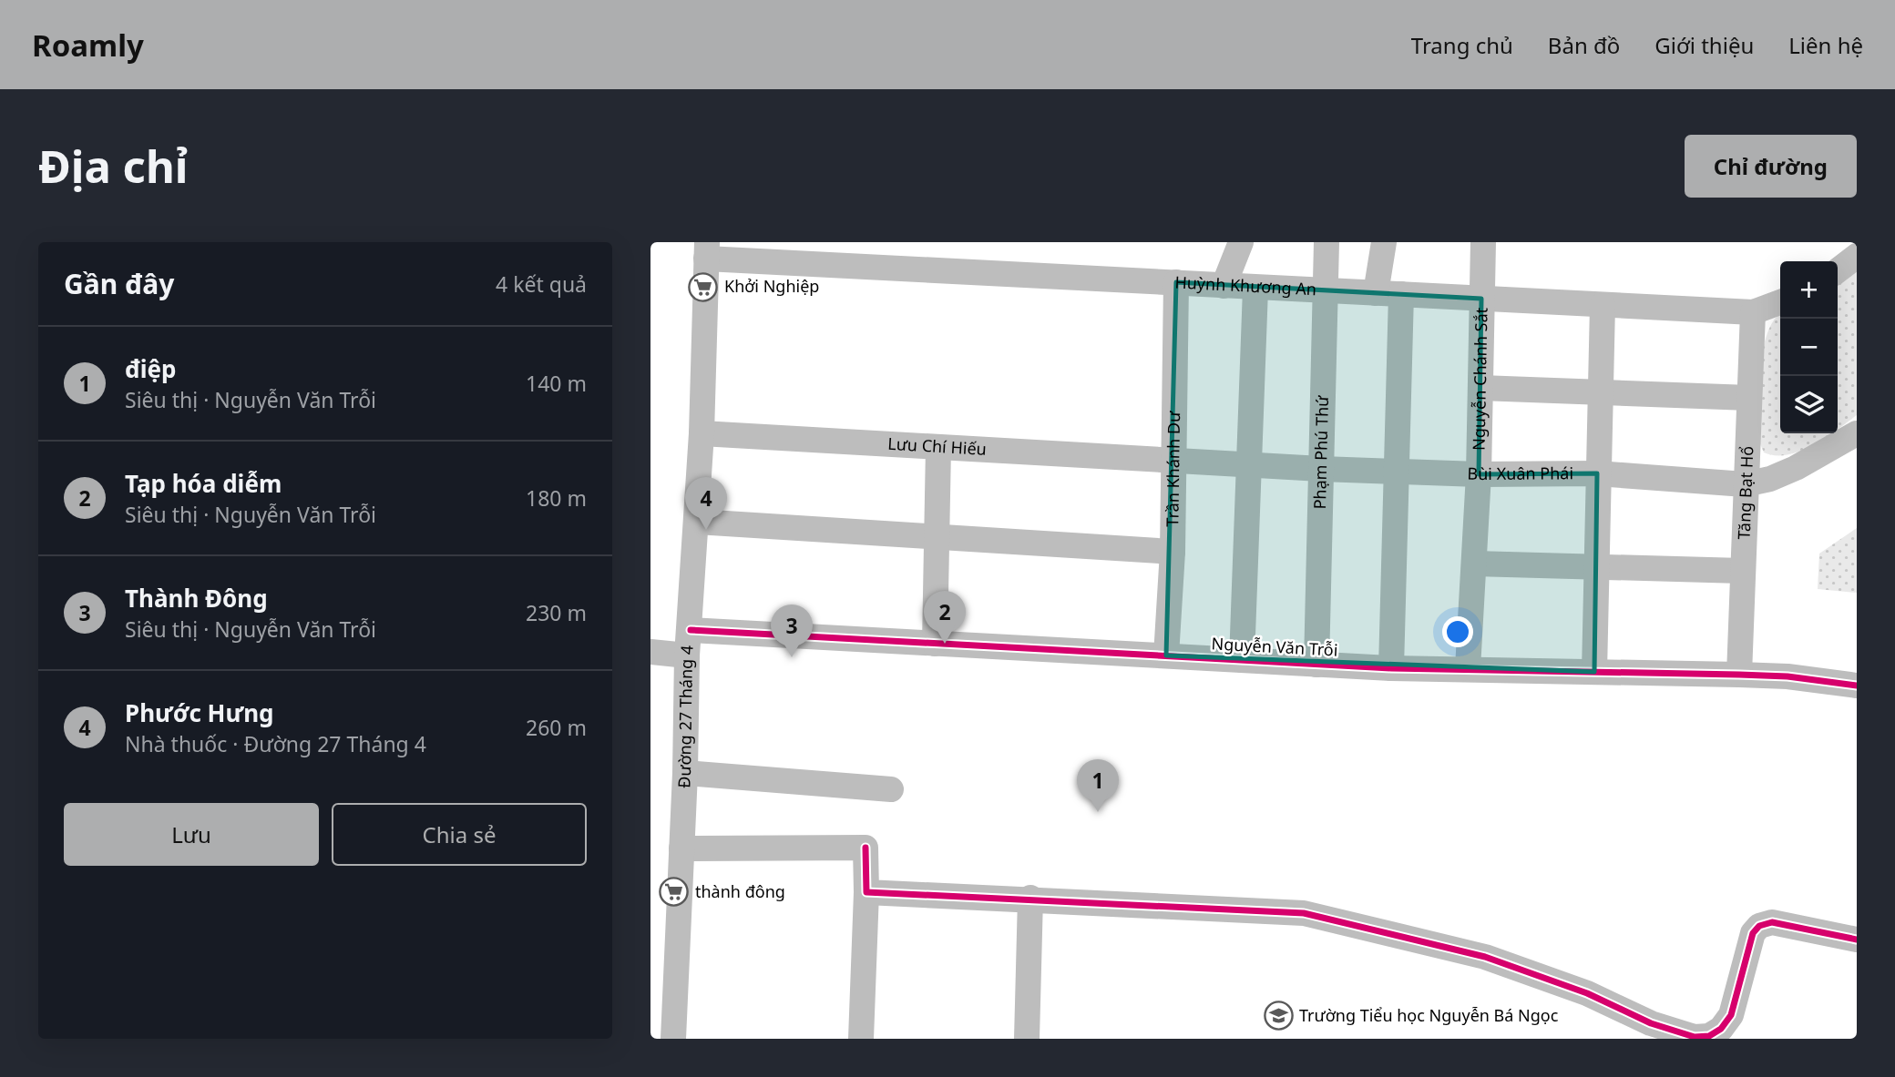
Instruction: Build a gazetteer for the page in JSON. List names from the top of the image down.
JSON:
{
  "streets": {
    "street": [
      "Huỳnh Khương An",
      "Nguyễn Chánh Sắt",
      "Lưu Chí Hiếu",
      "Phạm Phú Thứ",
      "Trần Khánh Dư",
      "Bùi Xuân Phái",
      "Tăng Bạt Hổ",
      "Nguyễn Văn Trỗi",
      "Đường 27 Tháng 4"
    ]
  },
  "crossings": [
    ["Huỳnh Khương An", "Nguyễn Chánh Sắt"],
    ["Huỳnh Khương An", "Phạm Phú Thứ"],
    ["Huỳnh Khương An", "Trần Khánh Dư"],
    ["Huỳnh Khương An", "Tăng Bạt Hổ"],
    ["Huỳnh Khương An", "Đường 27 Tháng 4"],
    ["Nguyễn Chánh Sắt", "Bùi Xuân Phái"],
    ["Nguyễn Chánh Sắt", "Nguyễn Văn Trỗi"],
    ["Lưu Chí Hiếu", "Trần Khánh Dư"],
    ["Lưu Chí Hiếu", "Bùi Xuân Phái"],
    ["Lưu Chí Hiếu", "Đường 27 Tháng 4"],
    ["Phạm Phú Thứ", "Bùi Xuân Phái"],
    ["Phạm Phú Thứ", "Nguyễn Văn Trỗi"],
    ["Trần Khánh Dư", "Bùi Xuân Phái"],
    ["Trần Khánh Dư", "Nguyễn Văn Trỗi"],
    ["Bùi Xuân Phái", "Tăng Bạt Hổ"],
    ["Tăng Bạt Hổ", "Nguyễn Văn Trỗi"],
    ["Nguyễn Văn Trỗi", "Đường 27 Tháng 4"]
  ],
  "places": {
    "supermarket": ["Khởi Nghiệp", "thành đông"],
    "school or university": ["Trường Tiểu học Nguyễn Bá Ngọc"]
  },
  "page": {
    "header": "Roamly",
    "nav": [
      "Trang chủ",
      "Bản đồ",
      "Giới thiệu",
      "Liên hệ"
    ],
    "buttons": [
      "Chỉ đường",
      ["Lưu", "Chia sẻ"]
    ],
    "title": "Địa chỉ",
    "heading": ["Gần đây", "4 kết quả"],
    "map_buttons": ["+", "−"],
    "list": [
      {
        "mark": "1",
        "name": "điệp",
        "note": "Siêu thị · Nguyễn Văn Trỗi",
        "value": "140 m"
      },
      {
        "mark": "2",
        "name": "Tạp hóa diễm",
        "note": "Siêu thị · Nguyễn Văn Trỗi",
        "value": "180 m"
      },
      {
        "mark": "3",
        "name": "Thành Đông",
        "note": "Siêu thị · Nguyễn Văn Trỗi",
        "value": "230 m"
      },
      {
        "mark": "4",
        "name": "Phước Hưng",
        "note": "Nhà thuốc · Đường 27 Tháng 4",
        "value": "260 m"
      }
    ],
    "pins": [
      "4",
      "2",
      "3",
      "1"
    ]
  }
}
